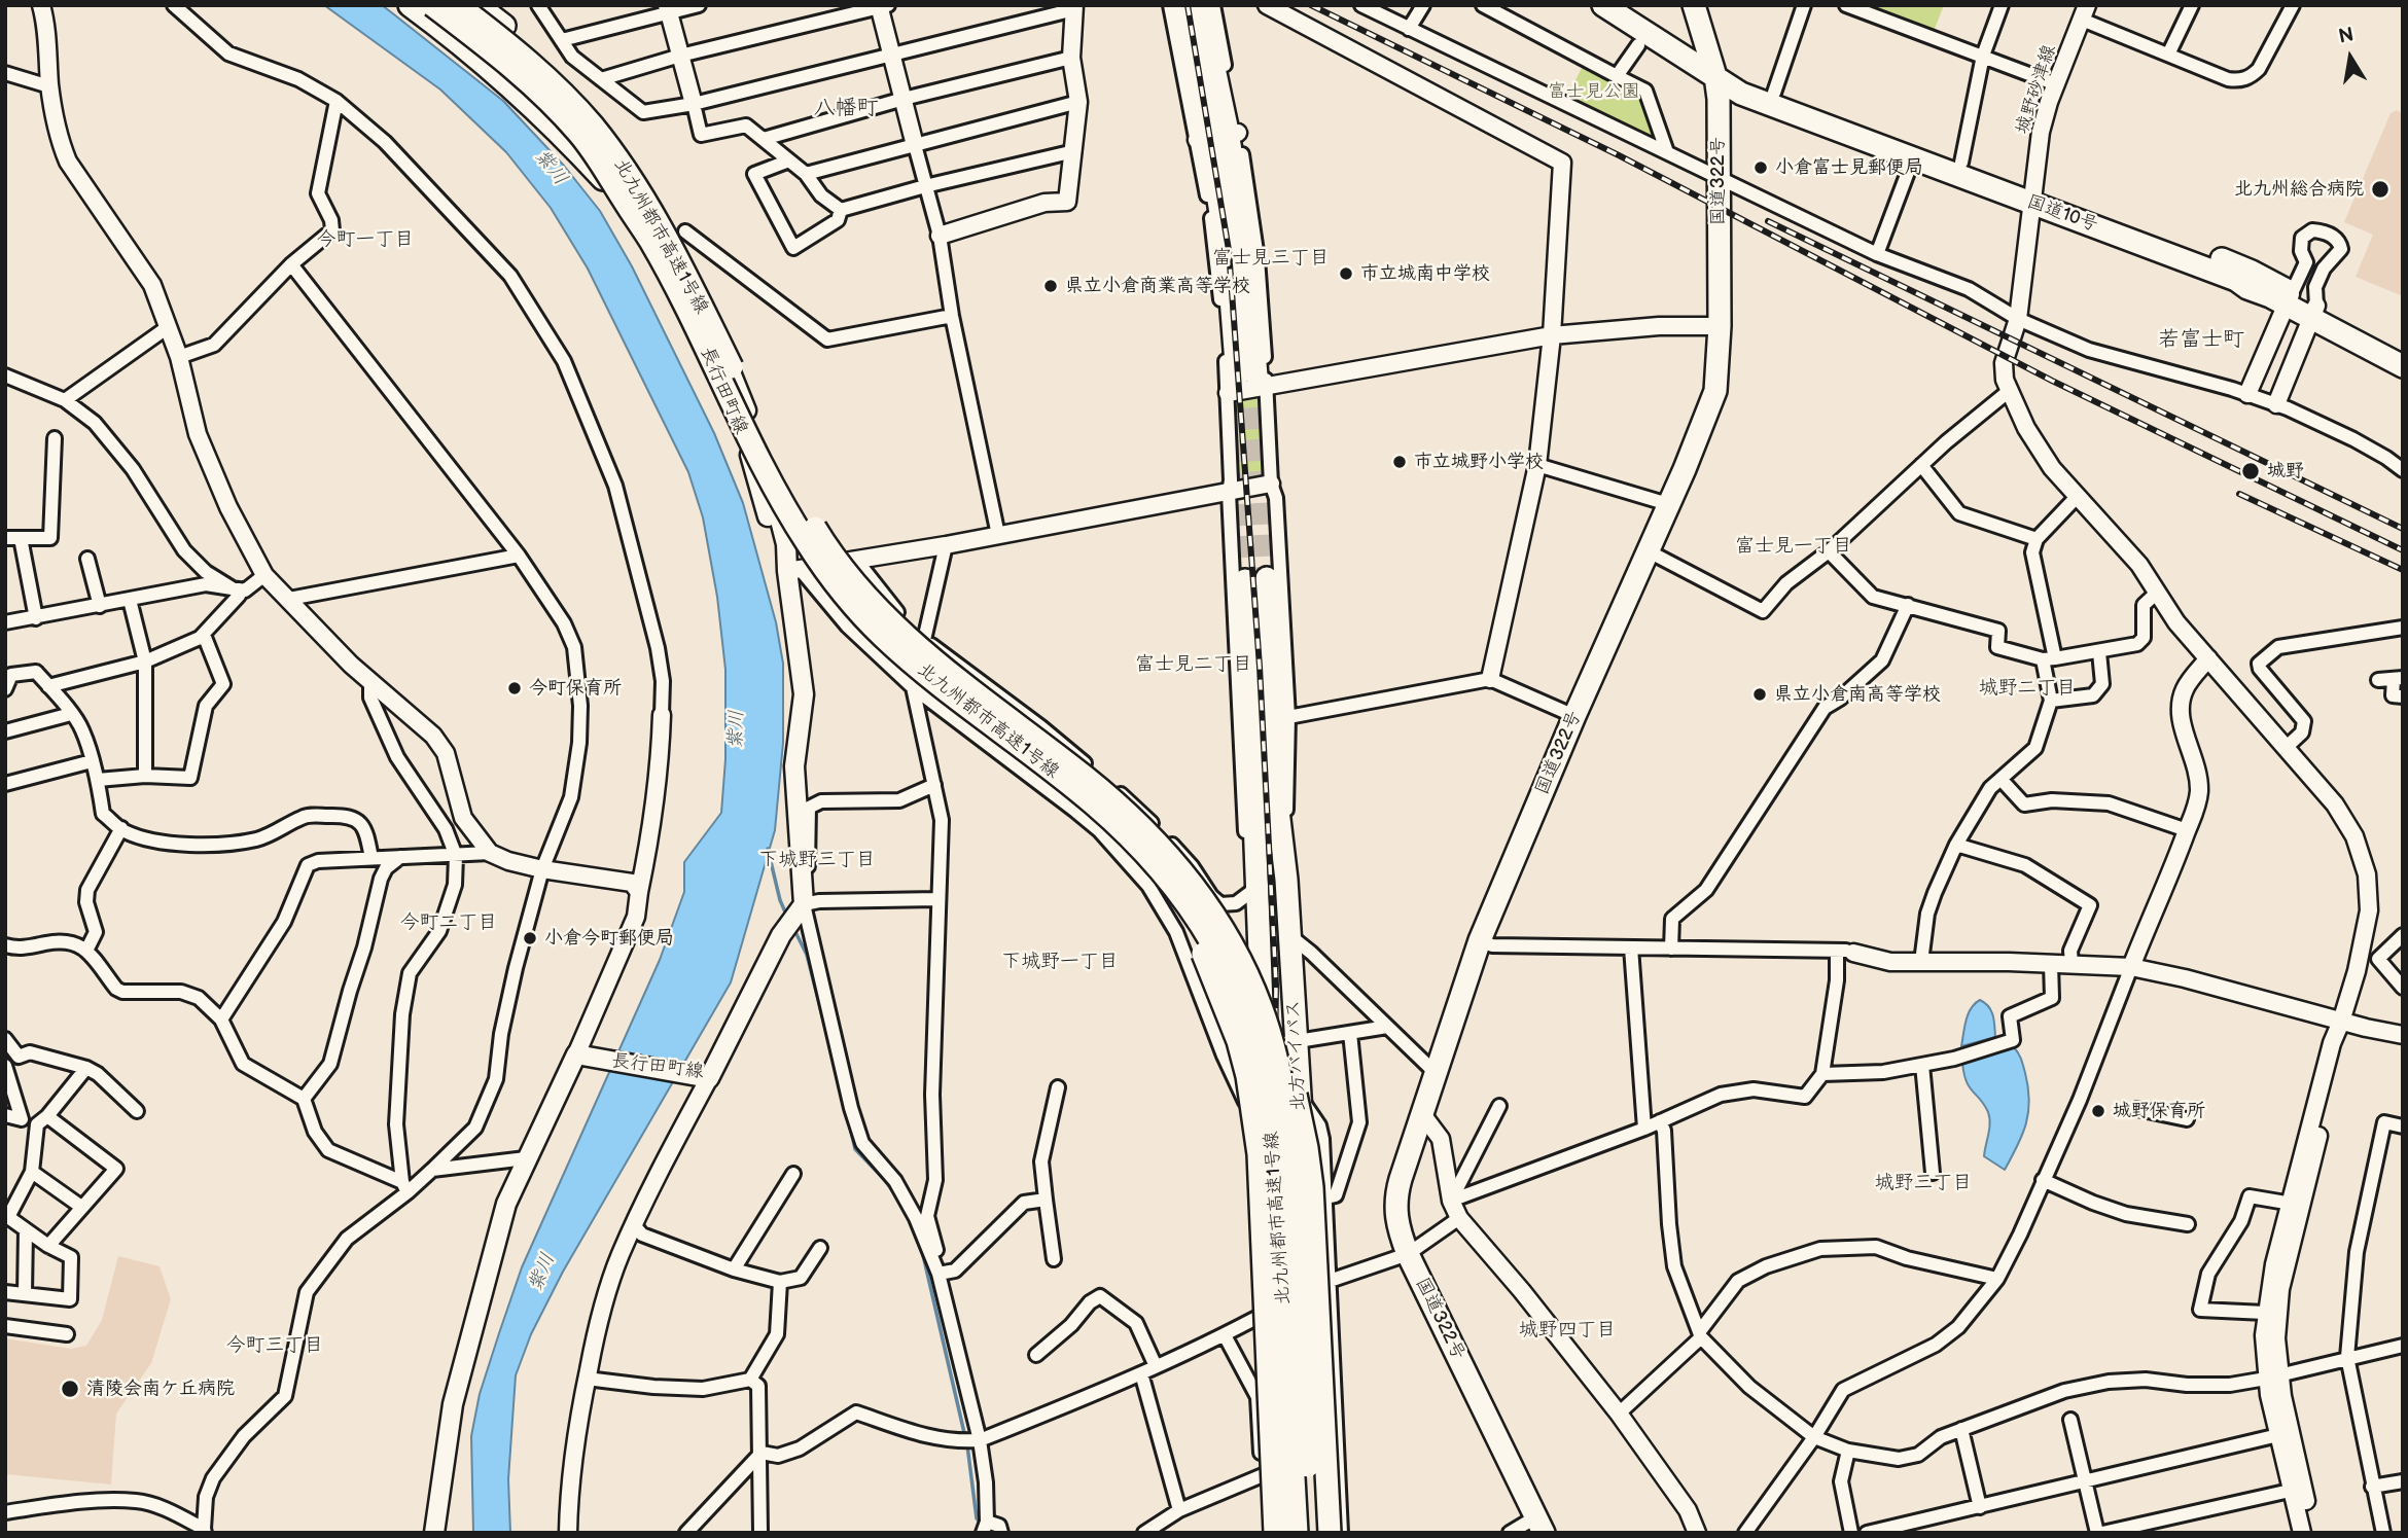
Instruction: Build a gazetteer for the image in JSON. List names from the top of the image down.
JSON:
{
  "streets": {
    "highway": [
      "国道322号",
      "国道10号",
      "北九州都市高速1号線",
      "北方バイパス"
    ],
    "main road": ["長行田町線"],
    "street": ["城野砂津線"]
  },
  "crossings": [
    ["城野砂津線", "国道10号"],
    ["国道322号", "国道10号"],
    ["北九州都市高速1号線", "長行田町線"]
  ],
  "districts": [
    "八幡町",
    "今町一丁目",
    "富士見三丁目",
    "若富士町",
    "富士見一丁目",
    "富士見二丁目",
    "城野二丁目",
    "下城野三丁目",
    "今町二丁目",
    "下城野一丁目",
    "城野三丁目",
    "城野四丁目",
    "今町三丁目"
  ],
  "water": ["紫川"],
  "parks": ["富士見公園"],
  "places": [
    "小倉富士見郵便局",
    "北九州総合病院",
    "市立城南中学校",
    "県立小倉商業高等学校",
    "市立城野小学校",
    "城野",
    "今町保育所",
    "県立小倉南高等学校",
    "小倉今町郵便局",
    "城野保育所",
    "清陵会南ケ丘病院"
  ],
  "north": "top"
}
